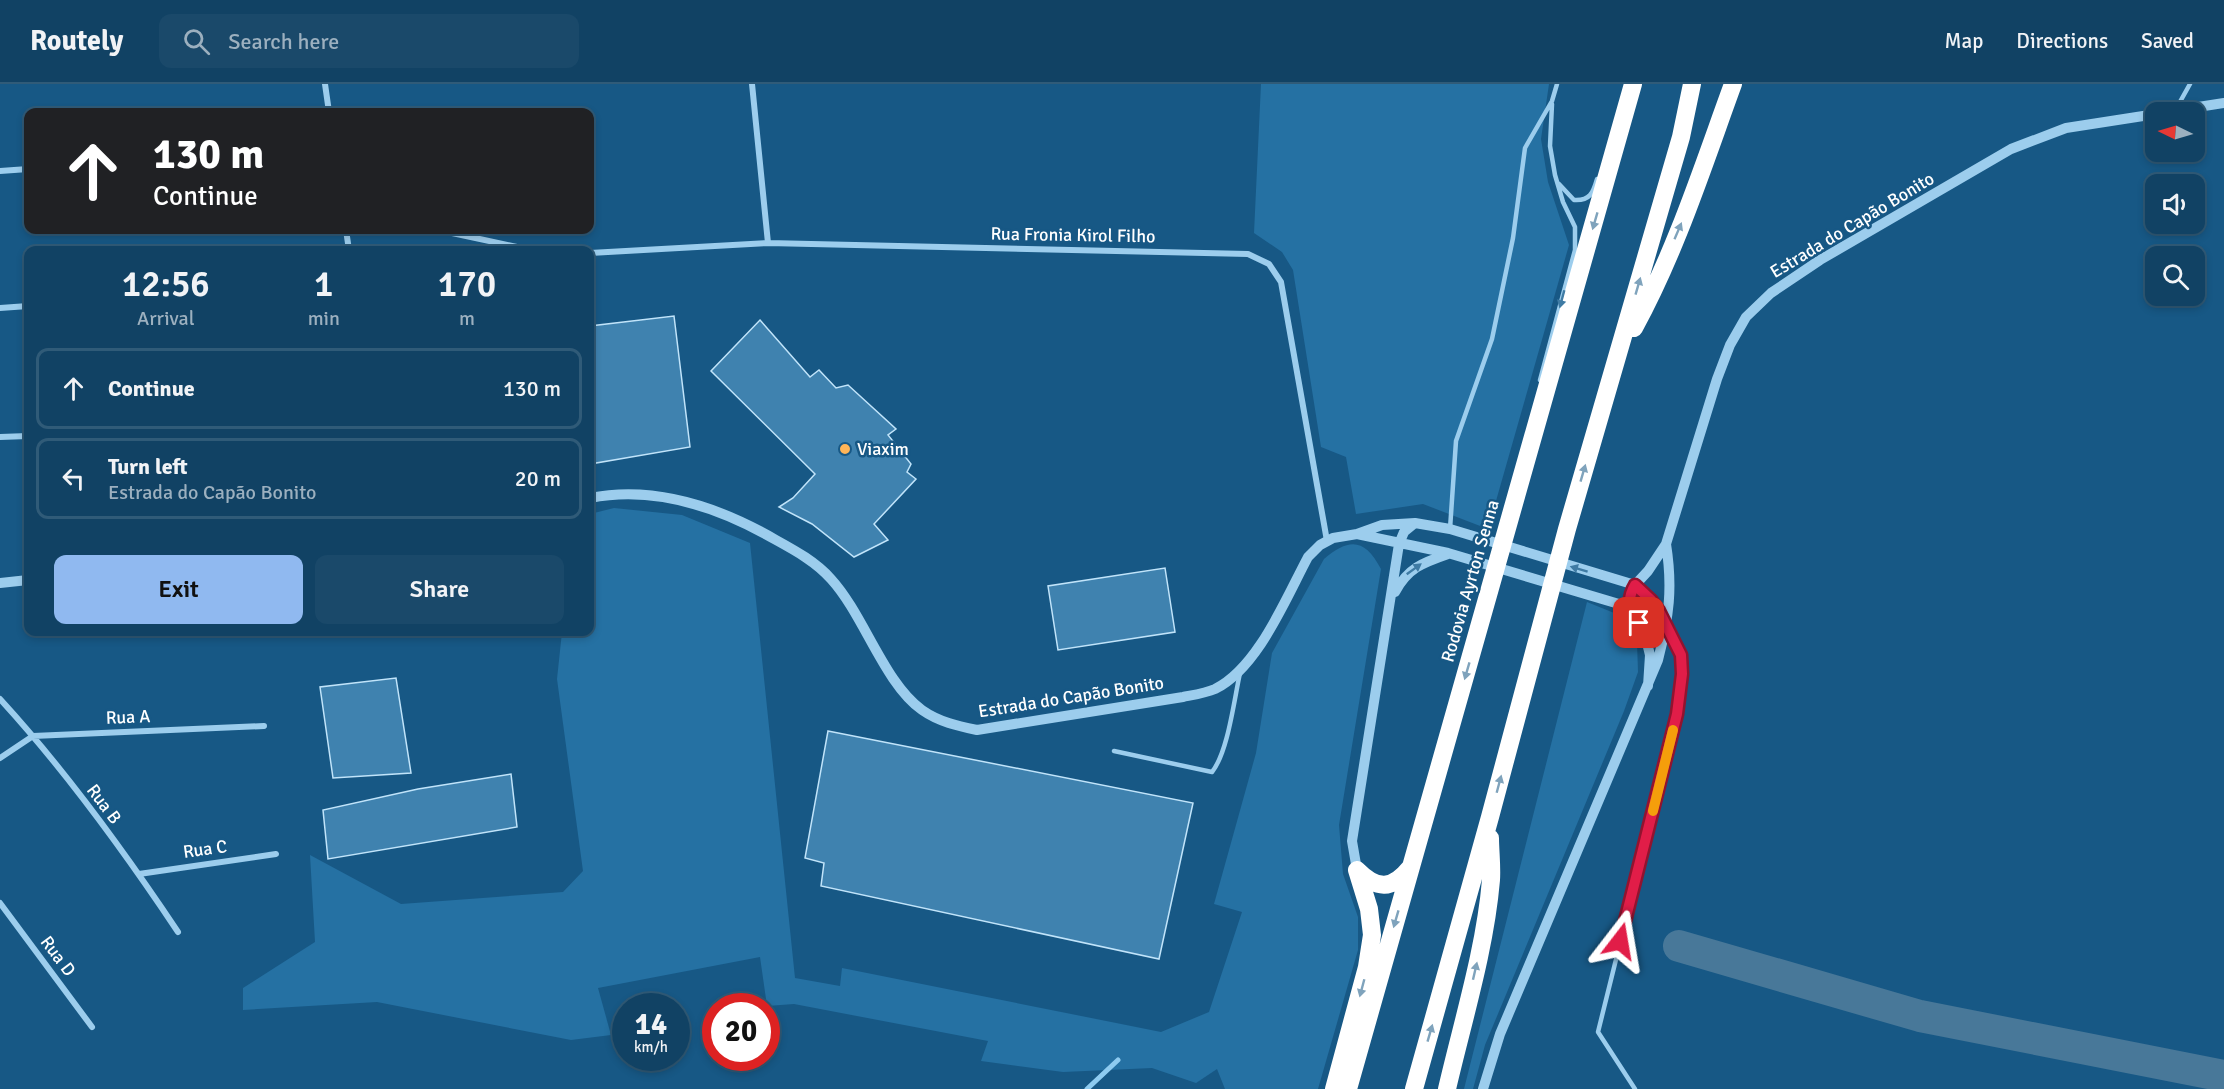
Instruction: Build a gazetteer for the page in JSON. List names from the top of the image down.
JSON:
{
  "streets": {
    "highway": ["Rodovia Ayrton Senna"],
    "street": [
      "Estrada do Capão Bonito",
      "Rua Fronia Kirol Filho",
      "Rua A",
      "Rua B",
      "Rua C",
      "Rua D"
    ]
  },
  "crossings": [
    ["Estrada do Capão Bonito", "Rua Fronia Kirol Filho"],
    ["Estrada do Capão Bonito", "Rodovia Ayrton Senna"],
    ["Rua A", "Rua B"],
    ["Rua B", "Rua C"]
  ],
  "places": ["Viaxim"],
  "north": "left",
  "page": {
    "header": "Routely",
    "search": "Search here",
    "nav": ["Map", "Directions", "Saved"],
    "turn": ["130 m", "Continue"],
    "eta": [
      "12:56",
      "Arrival",
      "1",
      "min",
      "170",
      "m"
    ],
    "list": [
      {
        "name": "Continue",
        "value": "130 m"
      },
      {
        "name": "Turn left",
        "note": "Estrada do Capão Bonito",
        "value": "20 m"
      }
    ],
    "buttons": ["Exit", "Share"],
    "speed": "14 km/h",
    "limit": "20"
  }
}
